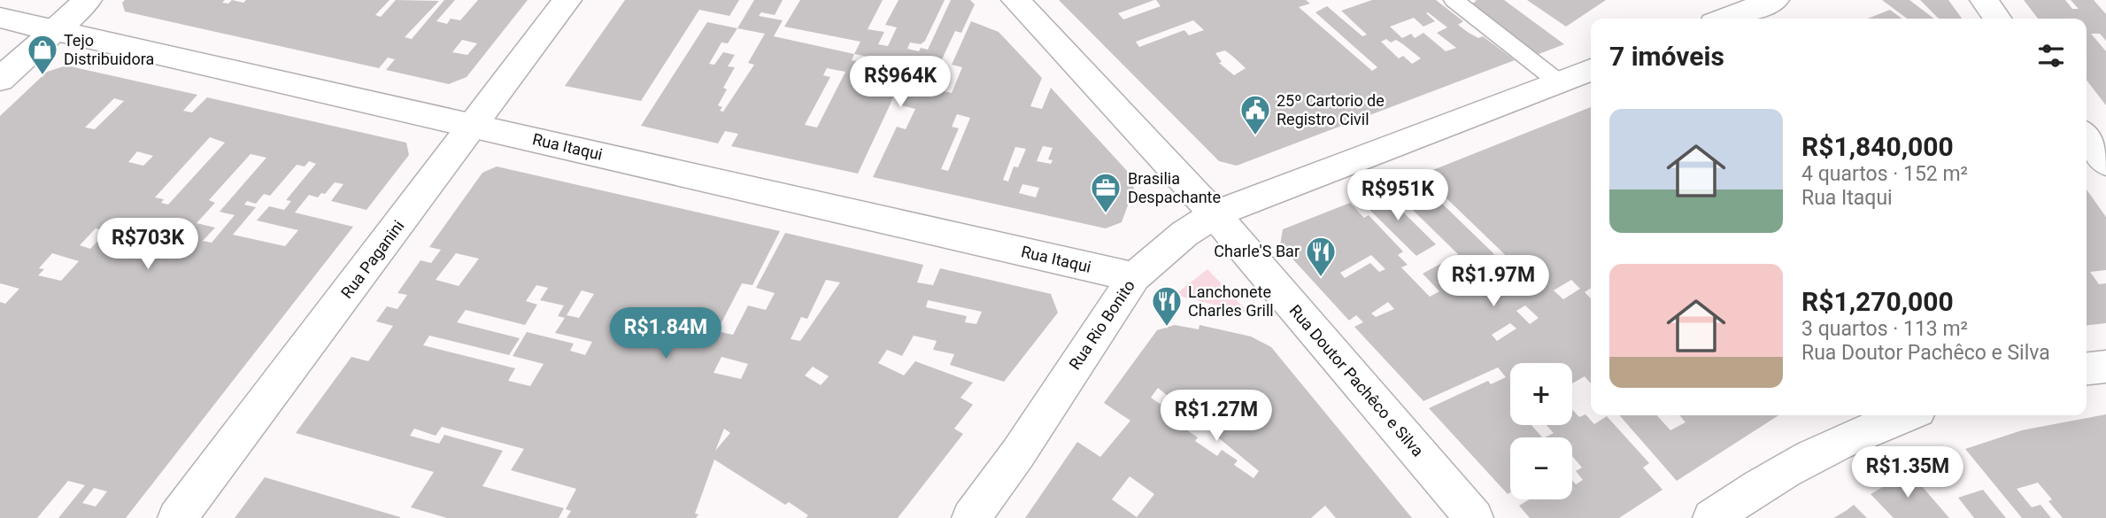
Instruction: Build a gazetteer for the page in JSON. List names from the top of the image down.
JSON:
{
  "streets": {
    "street": [
      "Rua Itaqui",
      "Rua Paganini",
      "Rua Rio Bonito",
      "Rua Doutor Pachêco e Silva"
    ]
  },
  "crossings": [
    ["Rua Itaqui", "Rua Paganini"],
    ["Rua Itaqui", "Rua Rio Bonito"],
    ["Rua Rio Bonito", "Rua Doutor Pachêco e Silva"]
  ],
  "places": {
    "shop": ["Tejo Distribuidora"],
    "public building": ["25º Cartorio de Registro Civil"],
    "office": ["Brasilia Despachante"],
    "restaurant": ["Charle'S Bar", "Lanchonete Charles Grill"]
  },
  "page": {
    "heading": "7 imóveis",
    "price": [
      "R$964K",
      "R$951K",
      "R$703K",
      "R$1.97M",
      "R$1.84M",
      "R$1.27M",
      "R$1.35M"
    ],
    "list": [
      {
        "name": "R$1,840,000",
        "note": "4 quartos · 152 m² · Rua Itaqui"
      },
      {
        "name": "R$1,270,000",
        "note": "3 quartos · 113 m² · Rua Doutor Pachêco e Silva"
      }
    ],
    "map_buttons": ["+", "−"]
  }
}
